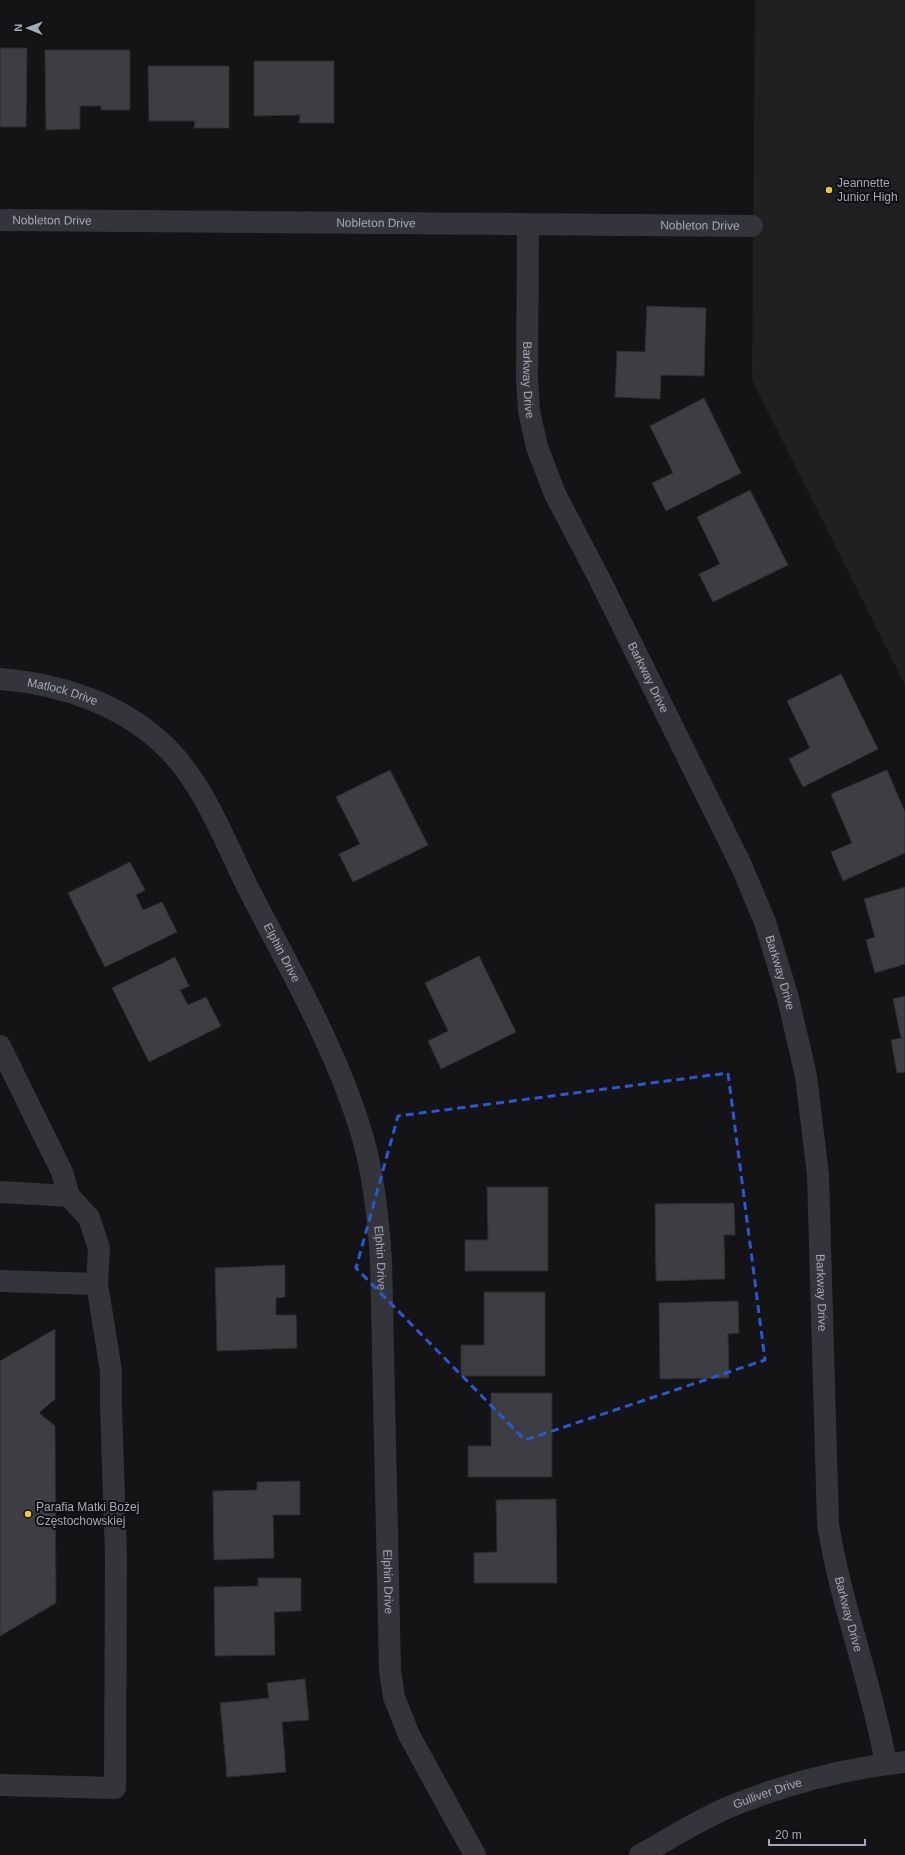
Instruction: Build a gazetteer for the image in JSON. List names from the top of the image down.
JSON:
{
  "streets": {
    "street": [
      "Nobleton Drive",
      "Barkway Drive",
      "Matlock Drive",
      "Elphin Drive",
      "Gulliver Drive"
    ]
  },
  "crossings": [
    ["Nobleton Drive", "Barkway Drive"],
    ["Barkway Drive", "Gulliver Drive"],
    ["Matlock Drive", "Elphin Drive"]
  ],
  "places": ["Jeannette Junior High", "Parafia Matki Bożej Częstochowskiej"],
  "scale_bar": "20 m",
  "north": "left"
}
